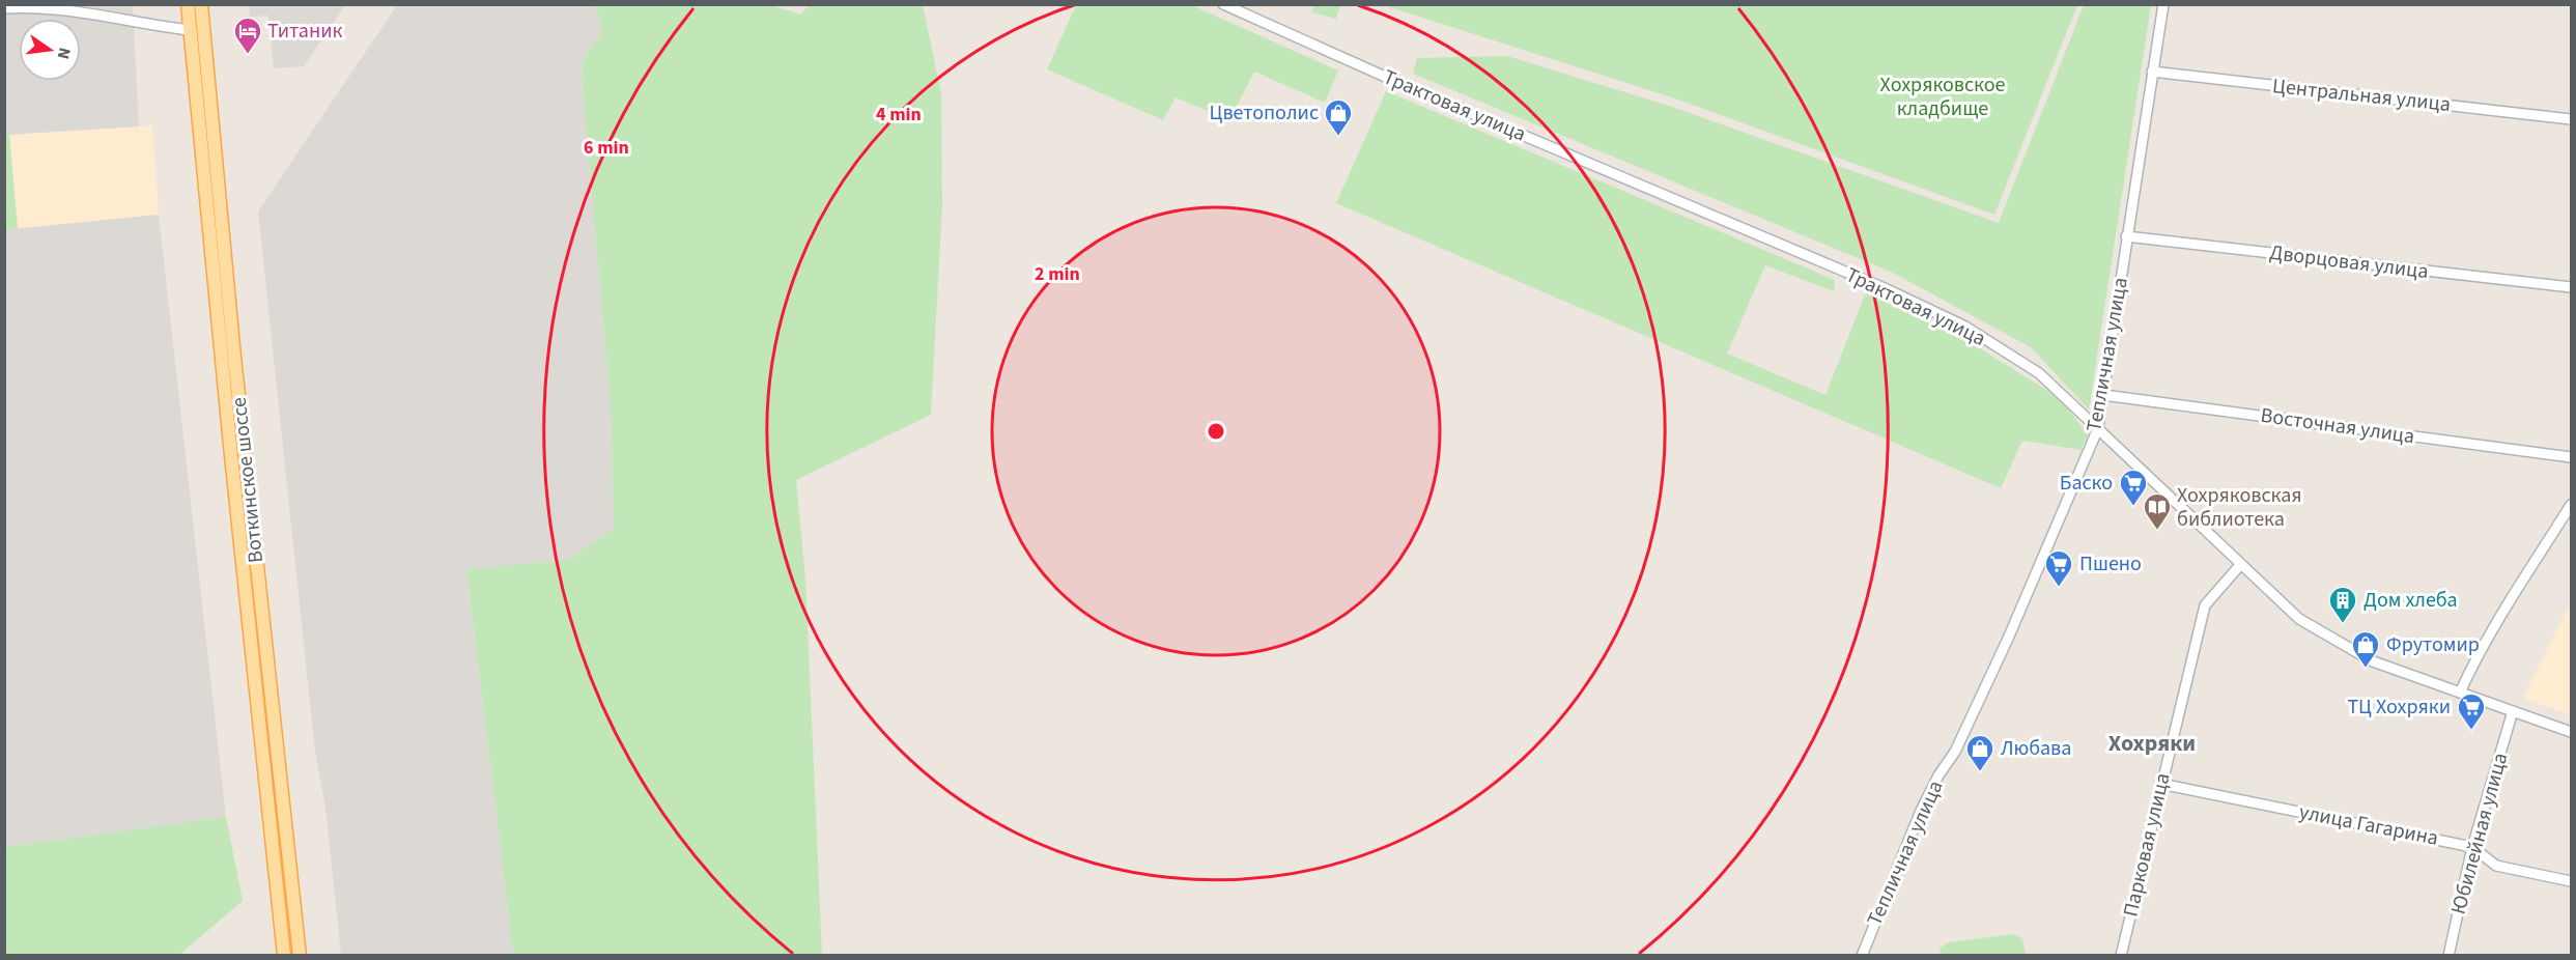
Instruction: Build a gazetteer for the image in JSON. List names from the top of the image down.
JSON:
{
  "streets": {
    "main road": ["Воткинское шоссе"],
    "street": [
      "Центральная улица",
      "Трактовая улица",
      "Дворцовая улица",
      "Тепличная улица",
      "Восточная улица",
      "улица Гагарина",
      "Юбилейная улица",
      "Парковая улица"
    ]
  },
  "crossings": [
    ["Центральная улица", "Тепличная улица"],
    ["Трактовая улица", "Тепличная улица"],
    ["Трактовая улица", "Юбилейная улица"],
    ["Трактовая улица", "Парковая улица"],
    ["Дворцовая улица", "Тепличная улица"],
    ["Тепличная улица", "Восточная улица"],
    ["улица Гагарина", "Юбилейная улица"],
    ["улица Гагарина", "Парковая улица"]
  ],
  "districts": ["Хохряки"],
  "parks": ["Хохряковское кладбище"],
  "places": {
    "hotel": ["Титаник"],
    "shop": ["Цветополис", "Фрутомир", "Любава"],
    "supermarket": ["Баско", "Пшено", "ТЦ Хохряки"],
    "library": ["Хохряковская библиотека"],
    "building": ["Дом хлеба"]
  },
  "north": "right",
  "rings": ["4 min", "6 min", "2 min"]
}
